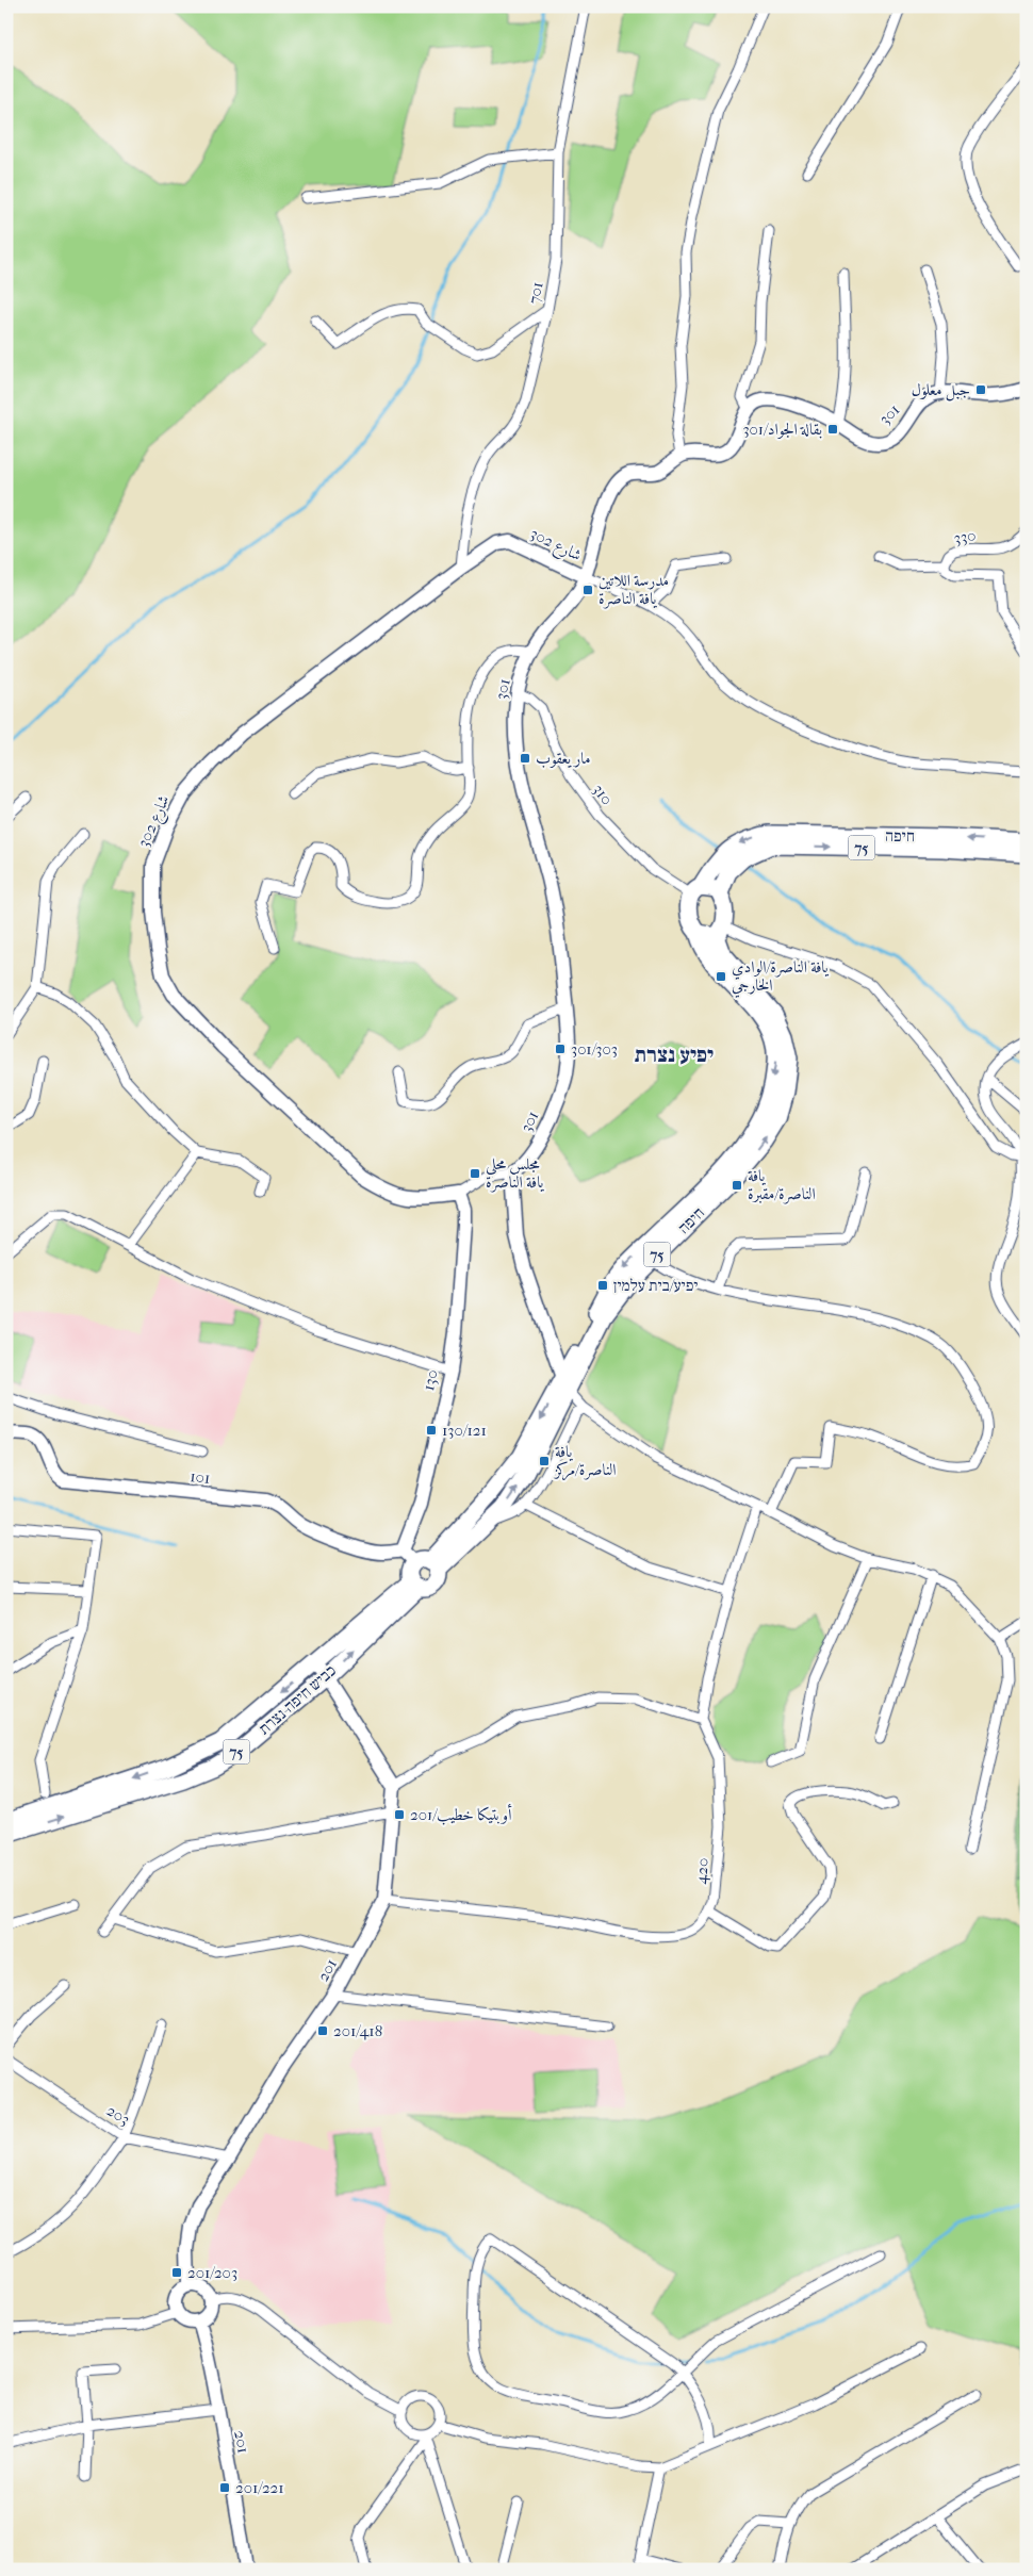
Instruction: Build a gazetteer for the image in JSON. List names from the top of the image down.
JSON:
{
  "streets": {
    "highway": ["חיפה", "75", "כביש חיפה-נצרת"],
    "street": [
      "701",
      "301",
      "330",
      "شارع 302",
      "310",
      "130",
      "101",
      "420",
      "201",
      "203"
    ]
  },
  "crossings": [
    ["701", "شارع 302"],
    ["301", "شارع 302"],
    ["301", "310"],
    ["شارع 302", "130"],
    ["310", "חיפה"],
    ["310", "75"],
    ["חיפה", "75"],
    ["חיפה", "כביש חיפה-נצרת"],
    ["75", "כביש חיפה-נצרת"],
    ["130", "101"],
    ["201", "203"]
  ],
  "districts": ["יפיע נצרת"],
  "places": {
    "transit": [
      "جبل معلول",
      "بقالة الجواد/301",
      "مدرسة اللاتين يافة الناصرة",
      "مار يعقوب",
      "يافة الناصرة/الوادي الخارجي",
      "301/303",
      "مجلس محلي يافة الناصرة",
      "يافة الناصرة/مقبرة",
      "יפיע/בית עלמין",
      "130/121",
      "يافة الناصرة/مركز",
      "أوبتيكا خطيب/201",
      "201/418",
      "201/203",
      "201/221"
    ]
  }
}
